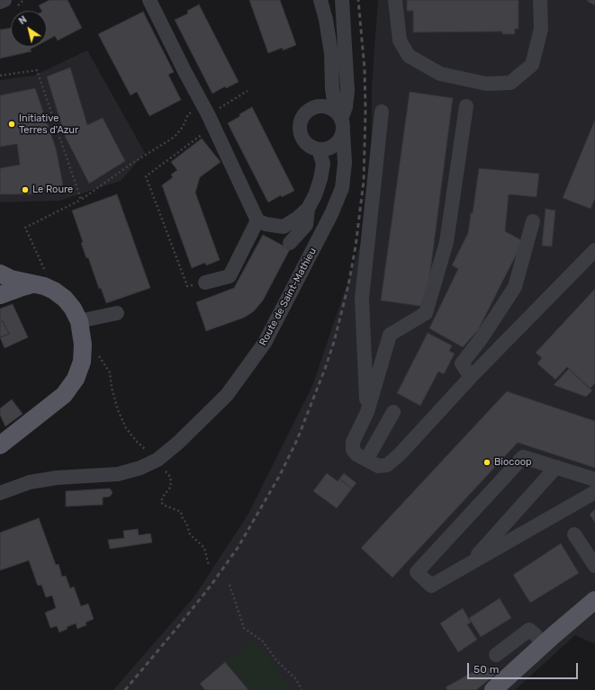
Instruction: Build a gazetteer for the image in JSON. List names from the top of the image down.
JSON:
{
  "streets": {
    "street": ["Route de Saint-Mathieu"]
  },
  "places": ["Initiative Terres d'Azur", "Le Roure", "Biocoop"],
  "scale_bar": "50 m",
  "north": "top left"
}
